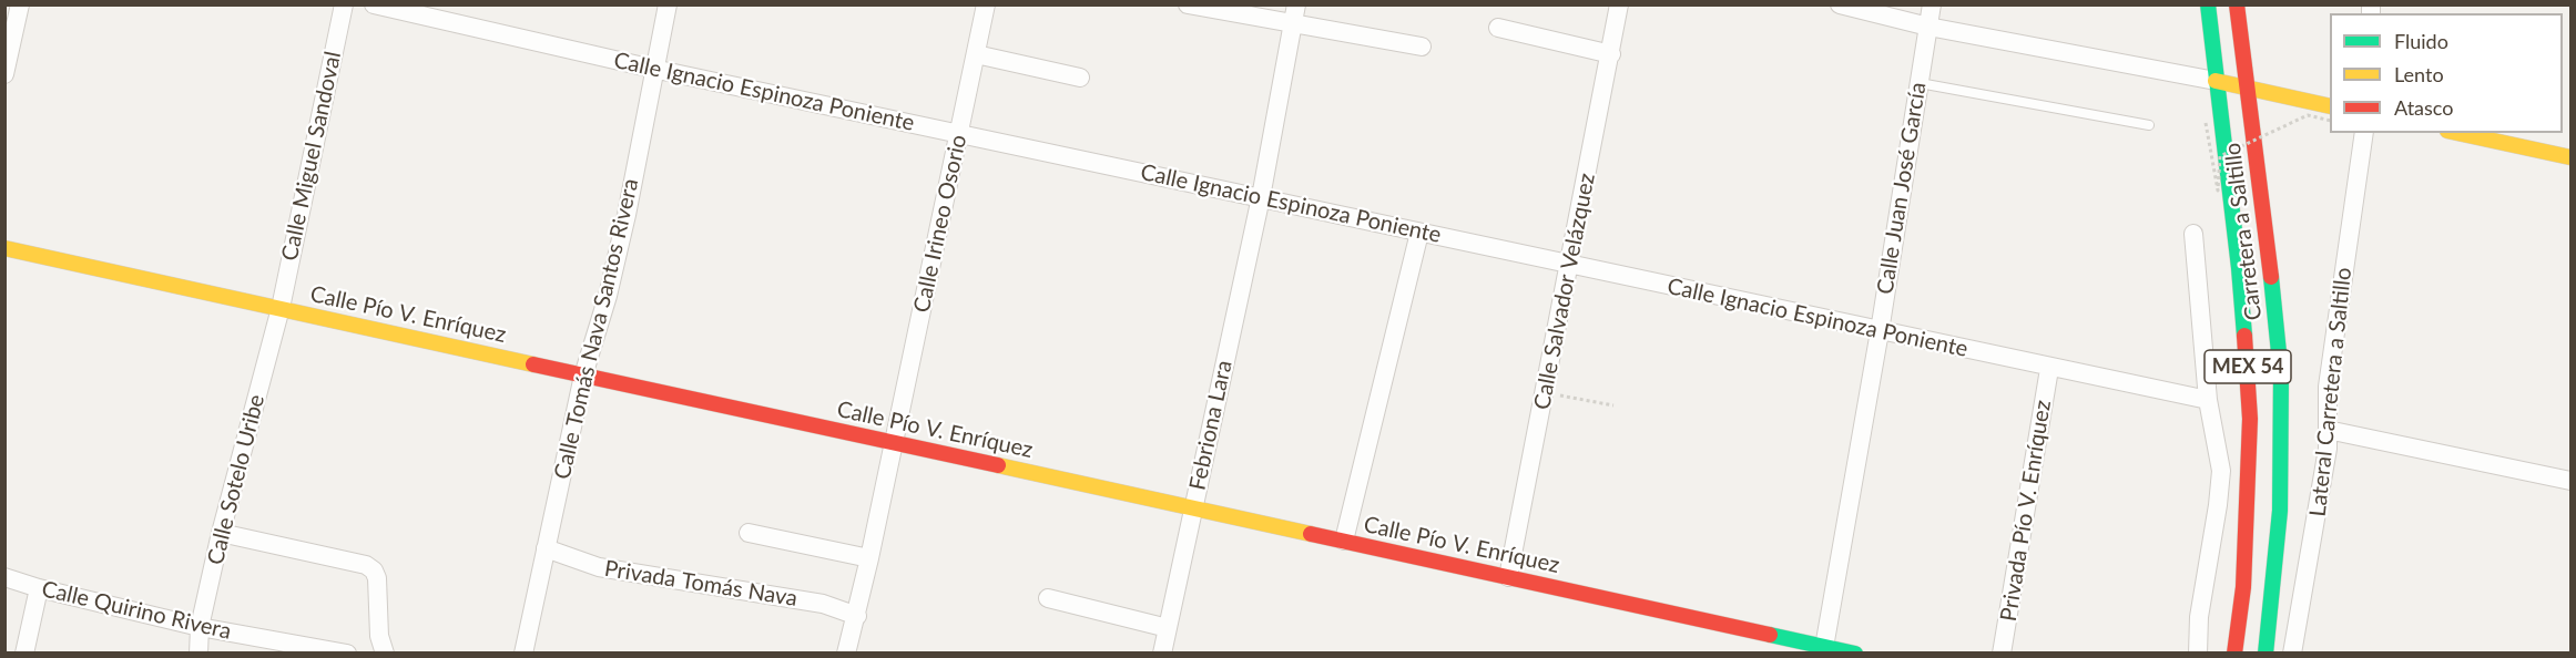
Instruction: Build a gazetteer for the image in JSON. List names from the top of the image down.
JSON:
{
  "streets": {
    "street": [
      "Calle Ignacio Espinoza Poniente",
      "Calle Miguel Sandoval",
      "Calle Juan José García",
      "Calle Irineo Osorio",
      "Carretera a Saltillo",
      "Calle Salvador Velázquez",
      "Calle Pío V. Enríquez",
      "Calle Tomás Nava Santos Rivera",
      "MEX 54",
      "Lateral Carretera a Saltillo",
      "Febriona Lara",
      "Calle Sotelo Uribe",
      "Privada Pío V. Enríquez",
      "Privada Tomás Nava",
      "Calle Quirino Rivera"
    ]
  },
  "crossings": [
    ["Calle Ignacio Espinoza Poniente", "Calle Juan José García"],
    ["Calle Ignacio Espinoza Poniente", "Calle Irineo Osorio"],
    ["Calle Ignacio Espinoza Poniente", "Calle Salvador Velázquez"],
    ["Calle Ignacio Espinoza Poniente", "Calle Tomás Nava Santos Rivera"],
    ["Calle Ignacio Espinoza Poniente", "Febriona Lara"],
    ["Calle Ignacio Espinoza Poniente", "Privada Pío V. Enríquez"],
    ["Calle Miguel Sandoval", "Calle Pío V. Enríquez"],
    ["Calle Miguel Sandoval", "Calle Sotelo Uribe"],
    ["Calle Juan José García", "Calle Pío V. Enríquez"],
    ["Calle Irineo Osorio", "Calle Pío V. Enríquez"],
    ["Calle Irineo Osorio", "Privada Tomás Nava"],
    ["Calle Salvador Velázquez", "Calle Pío V. Enríquez"],
    ["Calle Pío V. Enríquez", "Calle Tomás Nava Santos Rivera"],
    ["Calle Pío V. Enríquez", "Febriona Lara"],
    ["Calle Pío V. Enríquez", "Calle Sotelo Uribe"],
    ["Calle Tomás Nava Santos Rivera", "Privada Tomás Nava"],
    ["Calle Sotelo Uribe", "Calle Quirino Rivera"]
  ],
  "legend": ["Fluido", "Lento", "Atasco"]
}
